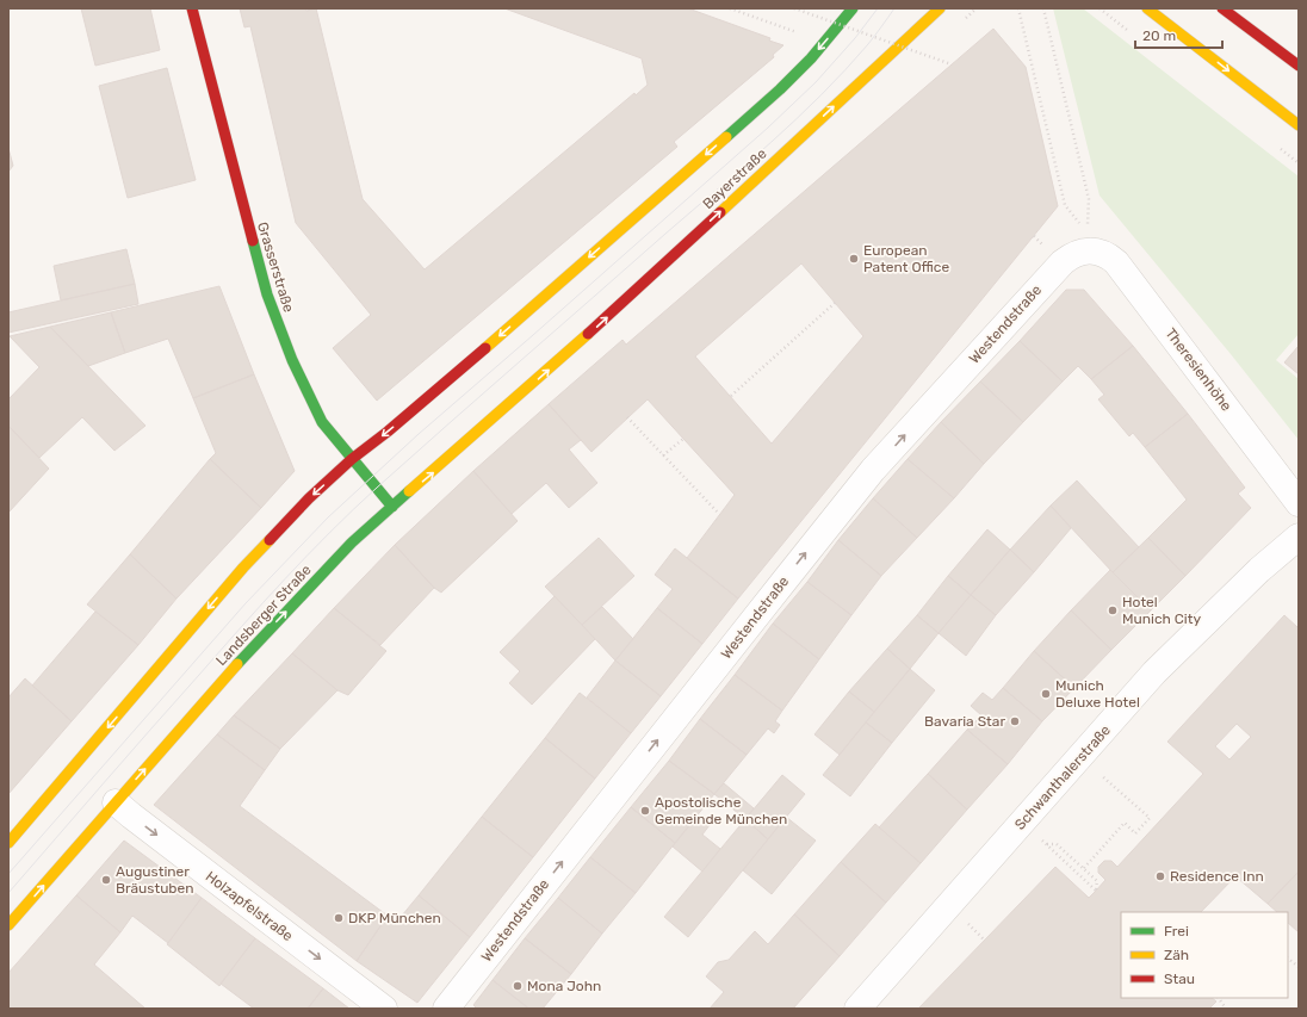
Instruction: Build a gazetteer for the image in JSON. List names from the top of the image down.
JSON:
{
  "streets": {
    "main road": ["Bayerstraße", "Grasserstraße", "Landsberger Straße"],
    "street": [
      "Westendstraße",
      "Theresienhöhe",
      "Schwanthalerstraße",
      "Holzapfelstraße"
    ]
  },
  "crossings": [
    ["Bayerstraße", "Landsberger Straße"],
    ["Grasserstraße", "Landsberger Straße"],
    ["Westendstraße", "Theresienhöhe"],
    ["Landsberger Straße", "Holzapfelstraße"]
  ],
  "one_way": ["Westendstraße", "Holzapfelstraße"],
  "places": [
    "European Patent Office",
    "Hotel Munich City",
    "Munich Deluxe Hotel",
    "Bavaria Star",
    "Apostolische Gemeinde München",
    "Residence Inn",
    "Augustiner Bräustuben",
    "DKP München",
    "Mona John"
  ],
  "legend": ["Frei", "Zäh", "Stau"],
  "scale_bar": "20 m"
}
